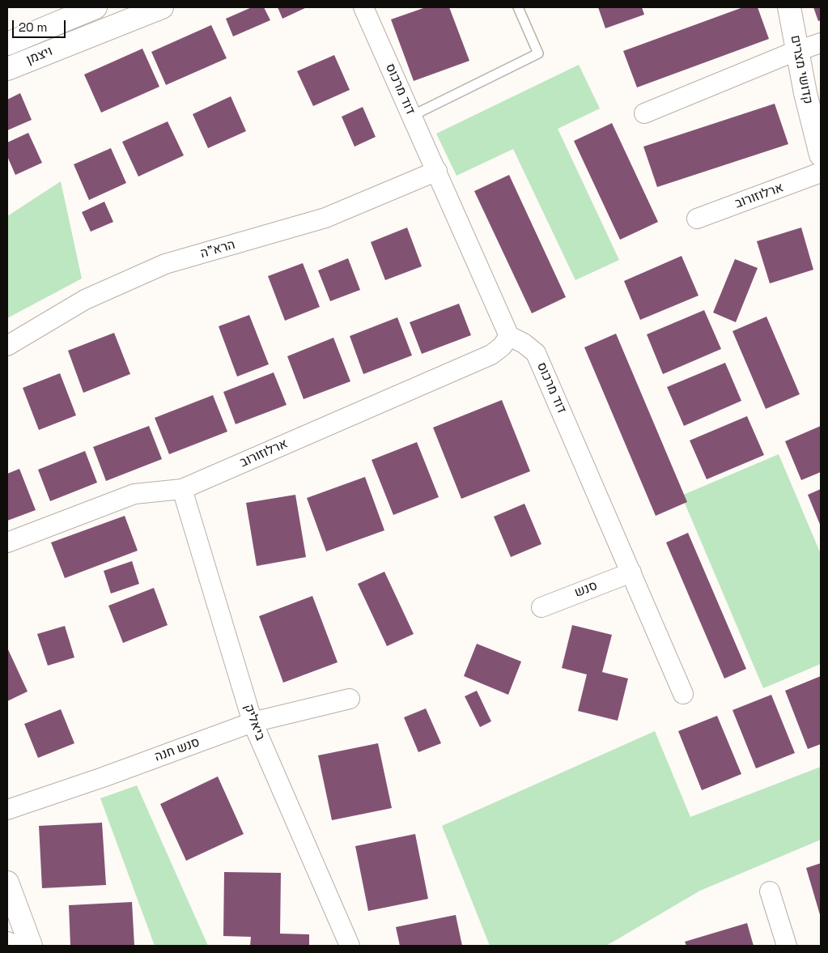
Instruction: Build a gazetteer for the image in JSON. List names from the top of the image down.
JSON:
{
  "streets": {
    "street": [
      "ויצמן",
      "קדושי מצרים",
      "דוד מרכוס",
      "ארלוזורוב",
      "הרא\"ה",
      "סנש",
      "ביאליק",
      "סנש חנה"
    ]
  },
  "crossings": [
    ["דוד מרכוס", "ארלוזורוב"],
    ["דוד מרכוס", "הרא\"ה"],
    ["דוד מרכוס", "סנש"],
    ["ארלוזורוב", "ביאליק"],
    ["ביאליק", "סנש חנה"]
  ],
  "scale_bar": "20 m"
}
